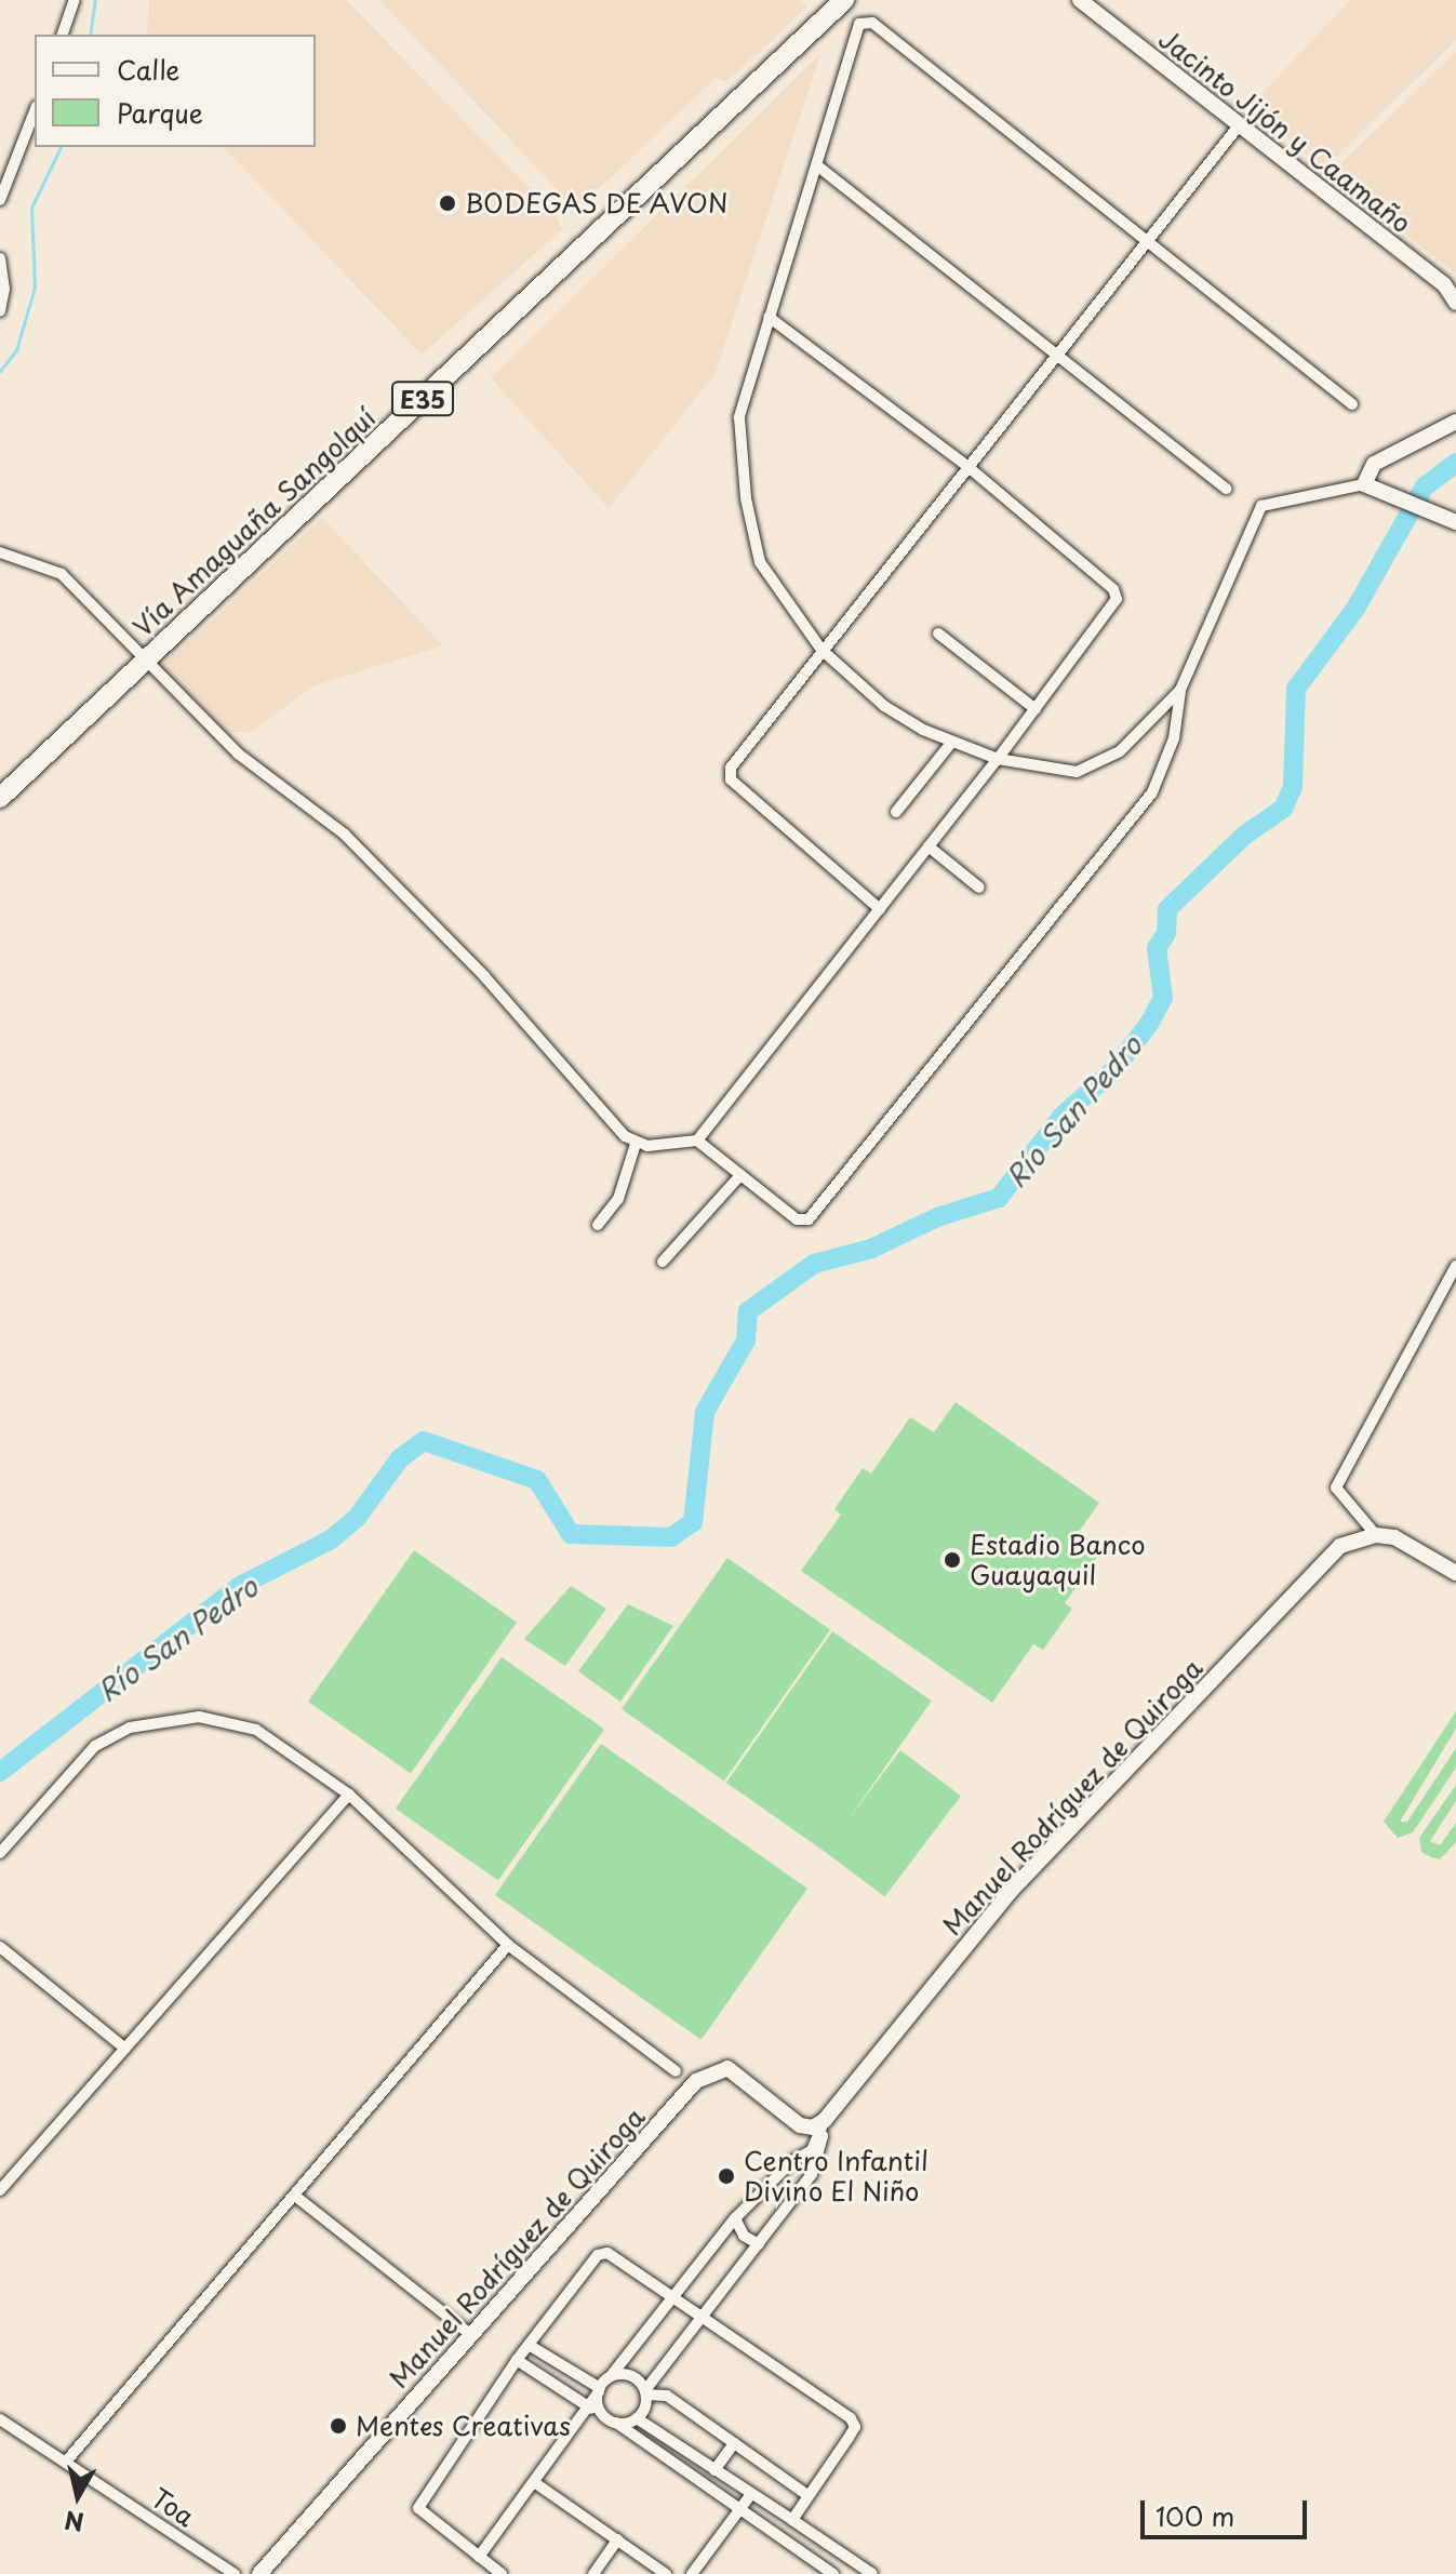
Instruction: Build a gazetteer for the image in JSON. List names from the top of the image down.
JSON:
{
  "streets": {
    "highway": ["E35", "Vía Amaguaña Sangolquí"],
    "street": ["Jacinto Jijón y Caamaño", "Manuel Rodríguez de Quiroga", "Toa"]
  },
  "water": ["Río San Pedro"],
  "places": [
    "BODEGAS DE AVON",
    "Estadio Banco Guayaquil",
    "Centro Infantil Divino El Niño",
    "Mentes Creativas"
  ],
  "legend": ["Calle", "Parque"],
  "scale_bar": "100 m",
  "north": "bottom"
}
